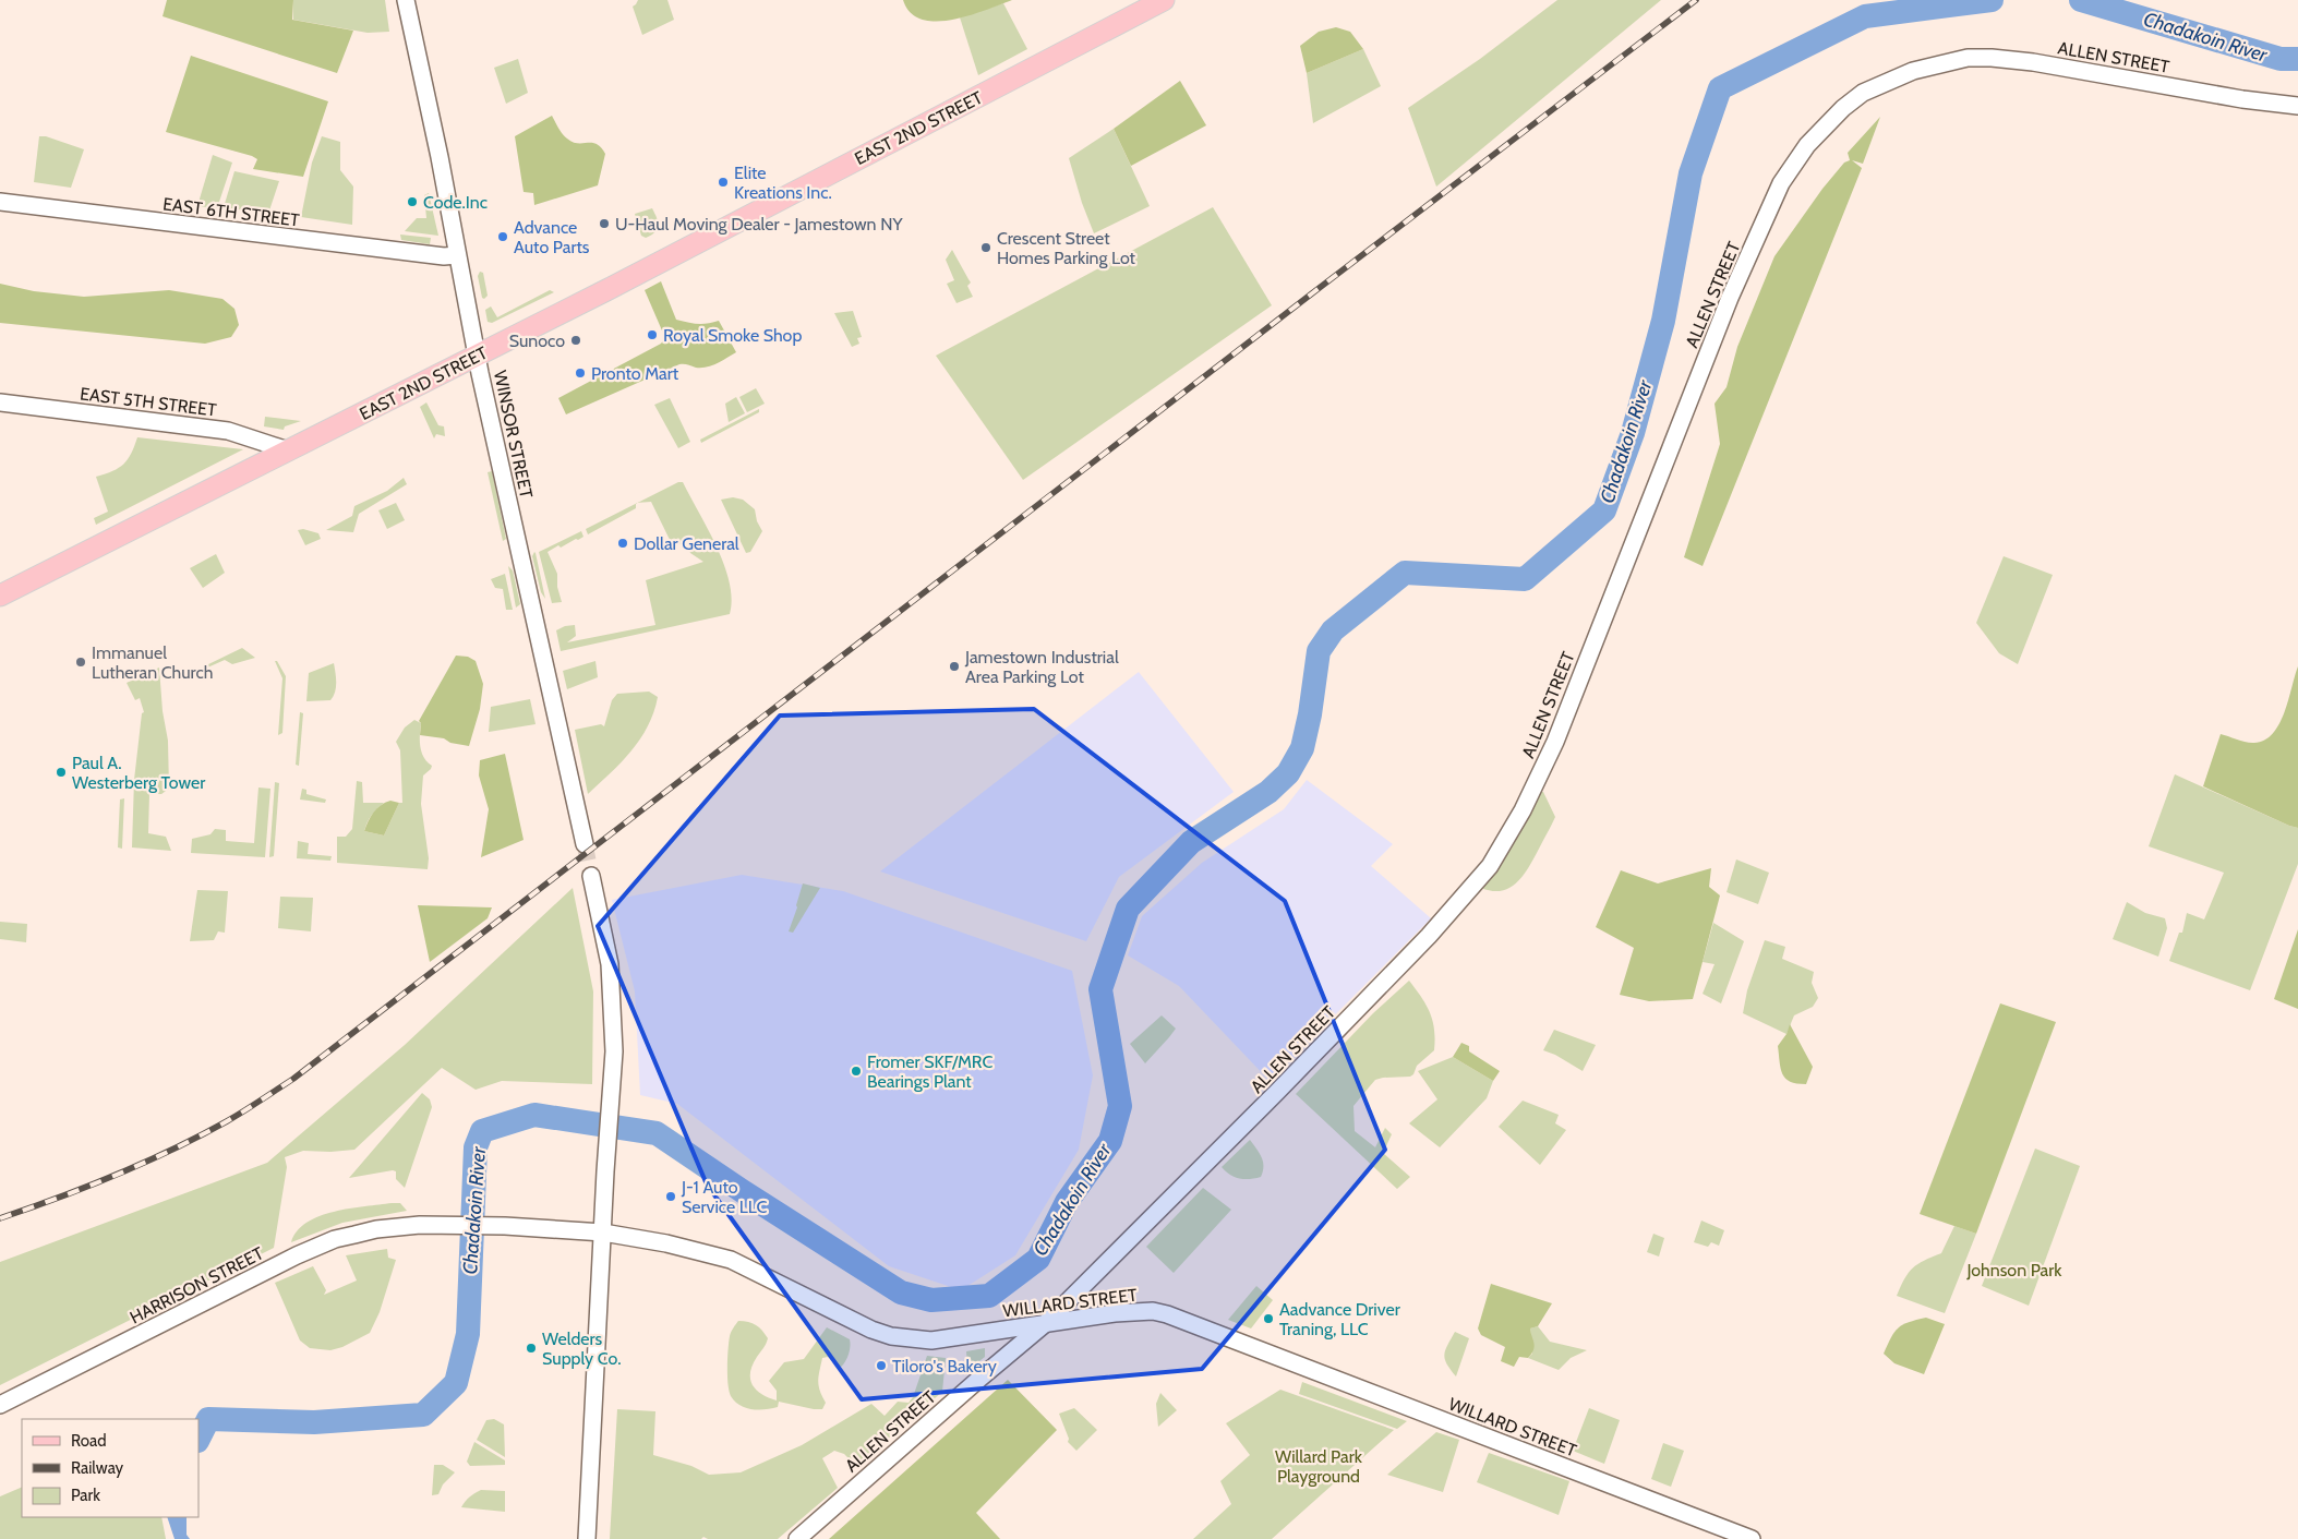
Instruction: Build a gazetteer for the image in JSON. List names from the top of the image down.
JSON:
{
  "streets": {
    "main road": ["EAST 2ND STREET"],
    "street": [
      "ALLEN STREET",
      "EAST 6TH STREET",
      "EAST 5TH STREET",
      "WINSOR STREET",
      "HARRISON STREET",
      "WILLARD STREET"
    ]
  },
  "crossings": [
    ["ALLEN STREET", "WILLARD STREET"],
    ["EAST 2ND STREET", "EAST 5TH STREET"],
    ["EAST 2ND STREET", "WINSOR STREET"],
    ["EAST 6TH STREET", "WINSOR STREET"],
    ["HARRISON STREET", "WILLARD STREET"]
  ],
  "water": ["Chadakoin River"],
  "parks": ["Johnson Park", "Willard Park Playground"],
  "places": [
    "Elite Kreations Inc.",
    "Code.Inc",
    "U-Haul Moving Dealer - Jamestown NY",
    "Advance Auto Parts",
    "Crescent Street Homes Parking Lot",
    "Royal Smoke Shop",
    "Sunoco",
    "Pronto Mart",
    "Dollar General",
    "Immanuel Lutheran Church",
    "Jamestown Industrial Area Parking Lot",
    "Paul A. Westerberg Tower",
    "Fromer SKF/MRC Bearings Plant",
    "J-1 Auto Service LLC",
    "Aadvance Driver Traning, LLC",
    "Welders Supply Co.",
    "Tiloro's Bakery"
  ],
  "legend": ["Road", "Railway", "Park"]
}
